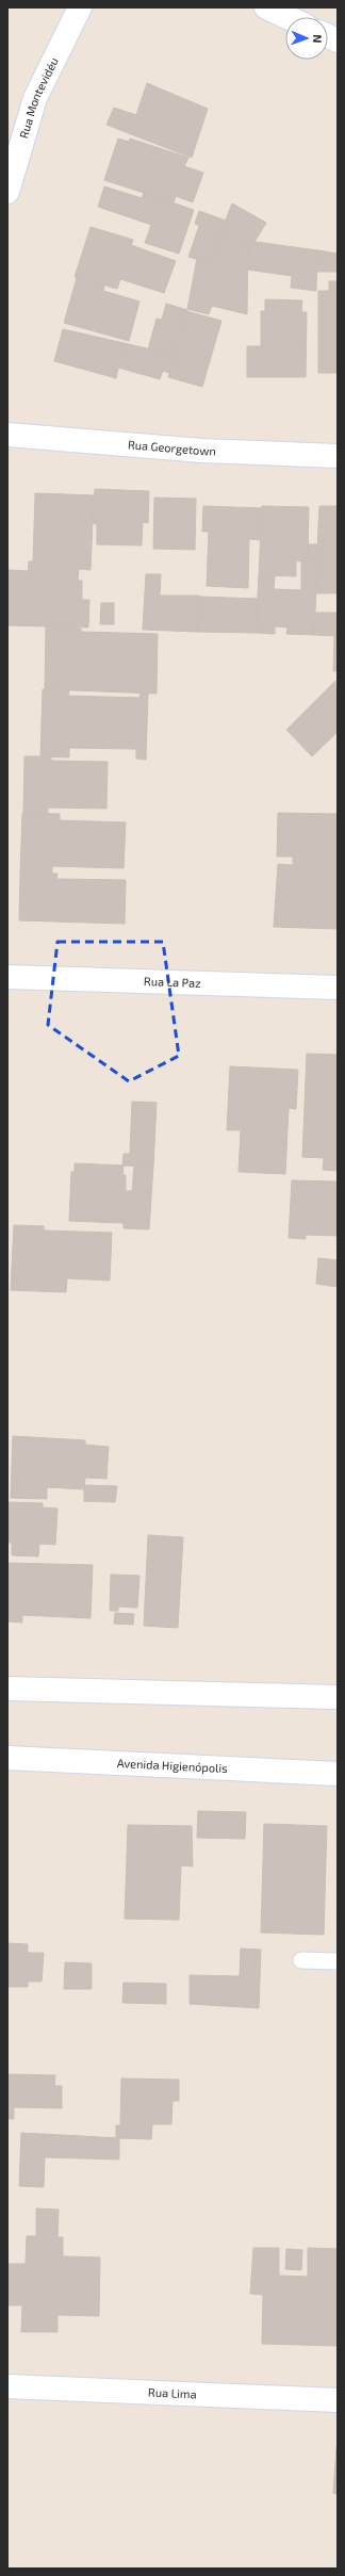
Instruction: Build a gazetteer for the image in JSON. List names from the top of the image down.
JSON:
{
  "streets": {
    "street": [
      "Rua Montevidéu",
      "Rua Georgetown",
      "Rua La Paz",
      "Avenida Higienópolis",
      "Rua Lima"
    ]
  },
  "north": "right"
}
